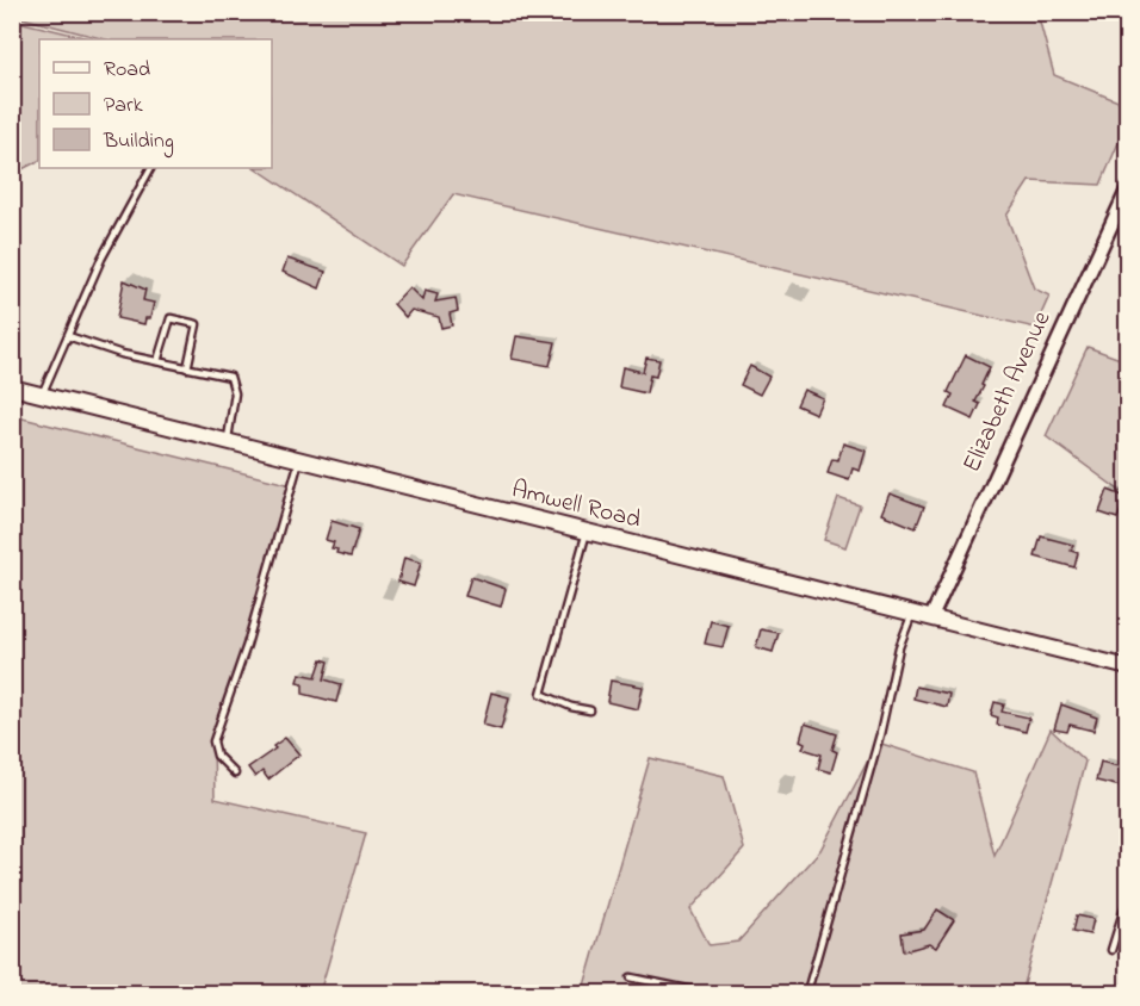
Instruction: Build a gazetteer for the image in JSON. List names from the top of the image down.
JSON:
{
  "streets": {
    "main road": ["Amwell Road"],
    "street": ["Elizabeth Avenue"]
  },
  "crossings": [
    ["Elizabeth Avenue", "Amwell Road"]
  ],
  "legend": ["Road", "Park", "Building"]
}
